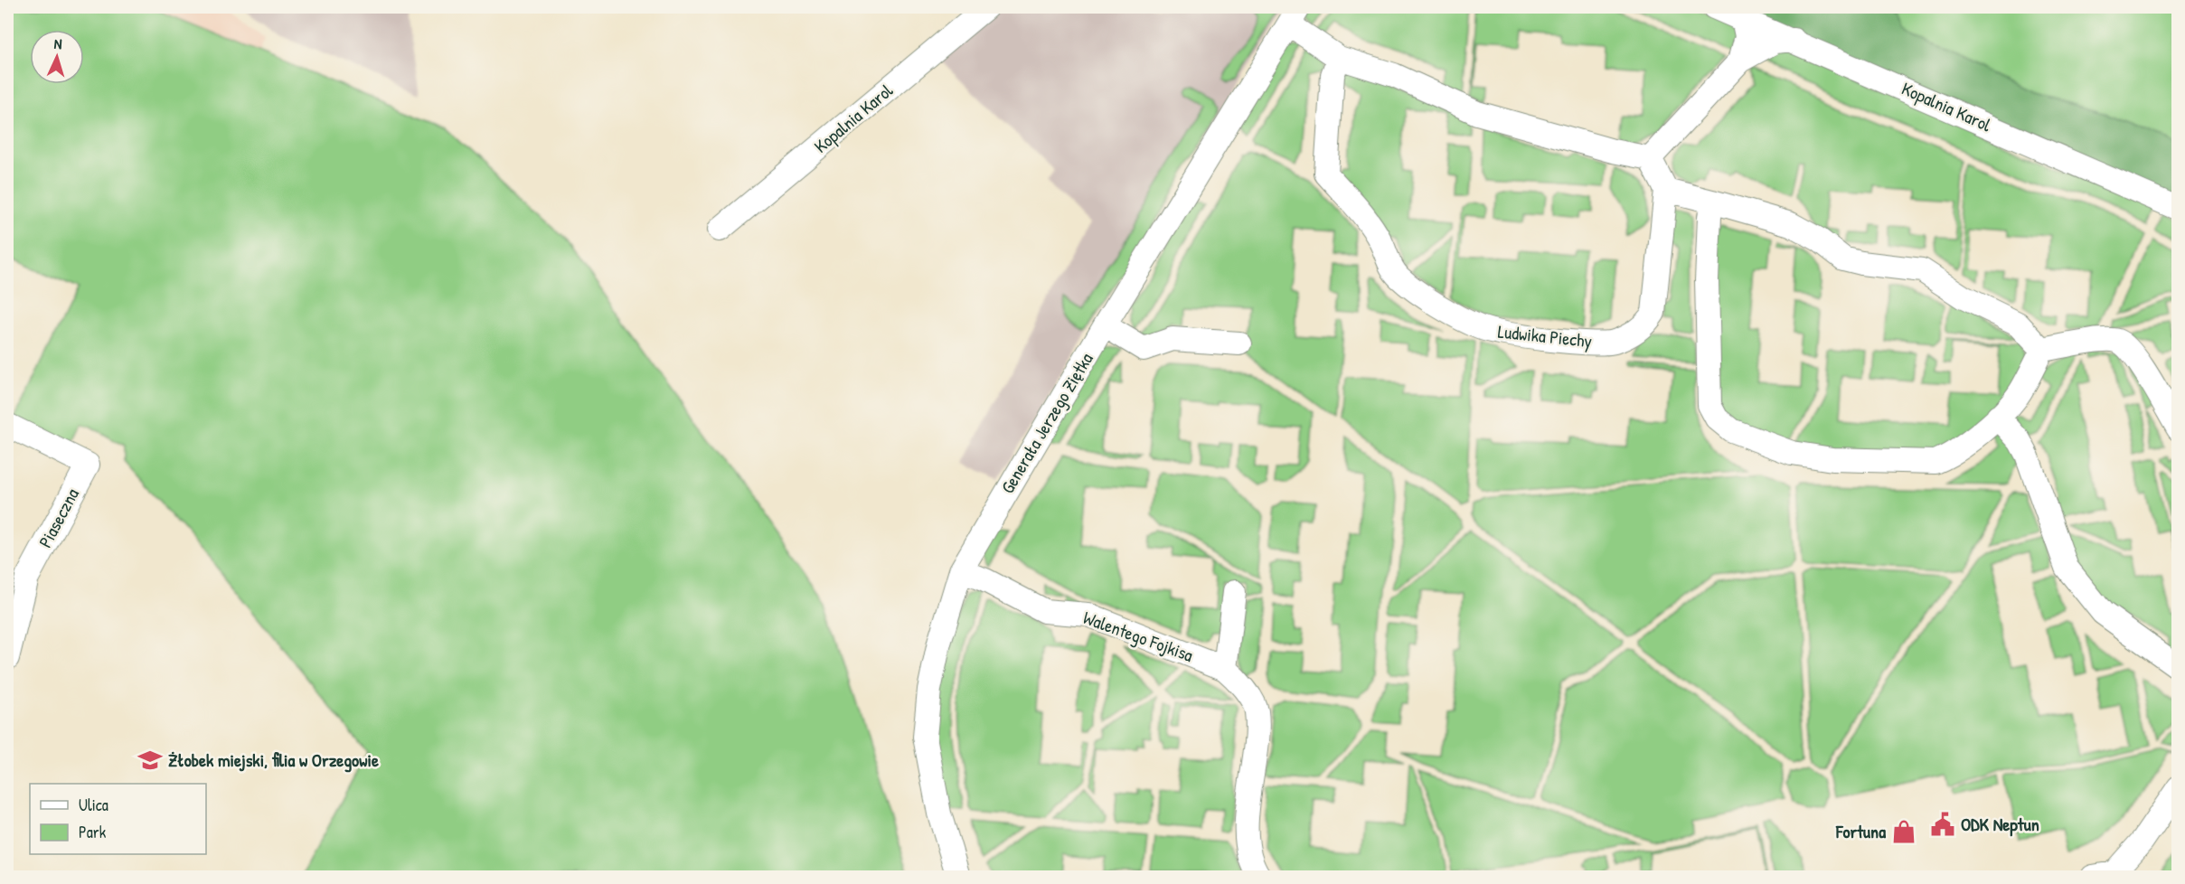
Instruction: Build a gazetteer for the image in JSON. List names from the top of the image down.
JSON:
{
  "streets": {
    "street": [
      "Kopalnia Karol",
      "Ludwika Piechy",
      "Generała Jerzego Ziętka",
      "Piaseczna",
      "Walentego Fojkisa"
    ]
  },
  "crossings": [
    ["Generała Jerzego Ziętka", "Walentego Fojkisa"]
  ],
  "places": {
    "school or university": ["Żłobek miejski, filia w Orzegowie"],
    "public building": ["ODK Neptun"],
    "shop": ["Fortuna"]
  },
  "legend": ["Ulica", "Park"],
  "north": "top"
}
